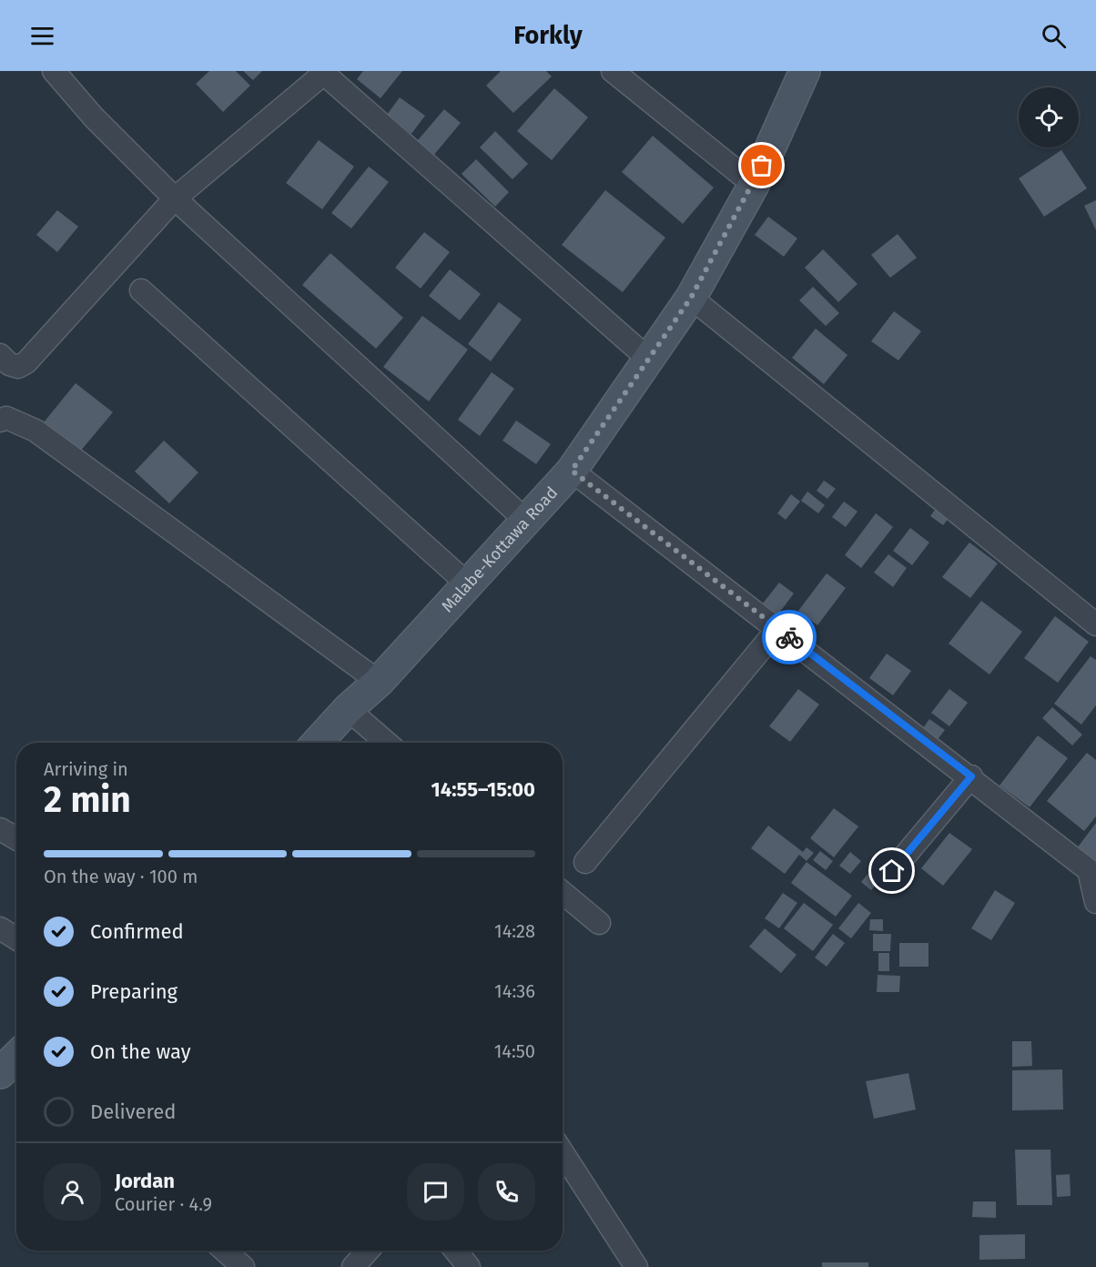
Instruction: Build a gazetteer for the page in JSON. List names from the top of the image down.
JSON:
{
  "streets": {
    "main road": ["Malabe-Kottawa Road"]
  },
  "page": {
    "header": "Forkly",
    "heading": ["2 min", "Arriving in", "14:55–15:00"],
    "panel": ["Jordan", "Courier · 4.9"],
    "bar": "On the way · 100 m",
    "list": [
      ["Confirmed", "14:28"],
      ["Preparing", "14:36"],
      ["On the way", "14:50"],
      "Delivered"
    ]
  }
}
